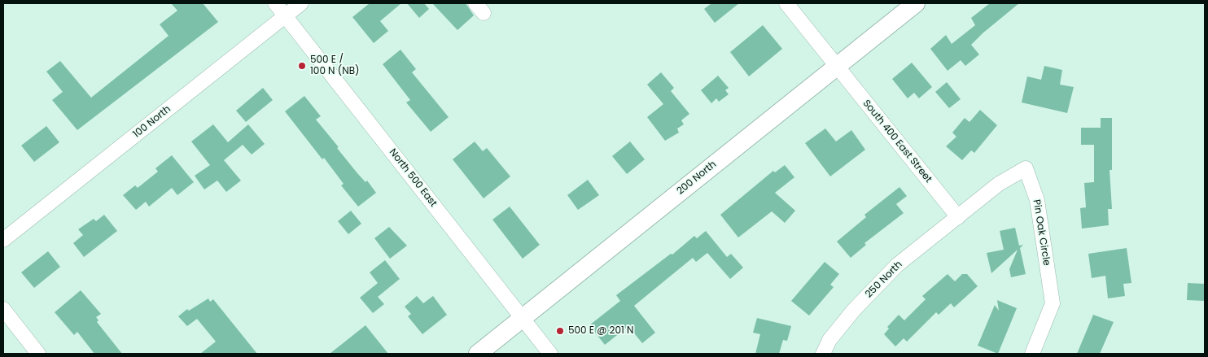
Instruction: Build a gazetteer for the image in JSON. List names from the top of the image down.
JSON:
{
  "streets": {
    "main road": ["200 North"],
    "street": [
      "100 North",
      "South 400 East Street",
      "North 500 East",
      "Pin Oak Circle",
      "250 North"
    ]
  },
  "crossings": [
    ["100 North", "North 500 East"],
    ["South 400 East Street", "200 North"],
    ["South 400 East Street", "Pin Oak Circle"],
    ["South 400 East Street", "250 North"],
    ["North 500 East", "200 North"],
    ["Pin Oak Circle", "250 North"]
  ],
  "places": ["500 E / 100 N (NB)", "500 E @ 201 N"]
}
